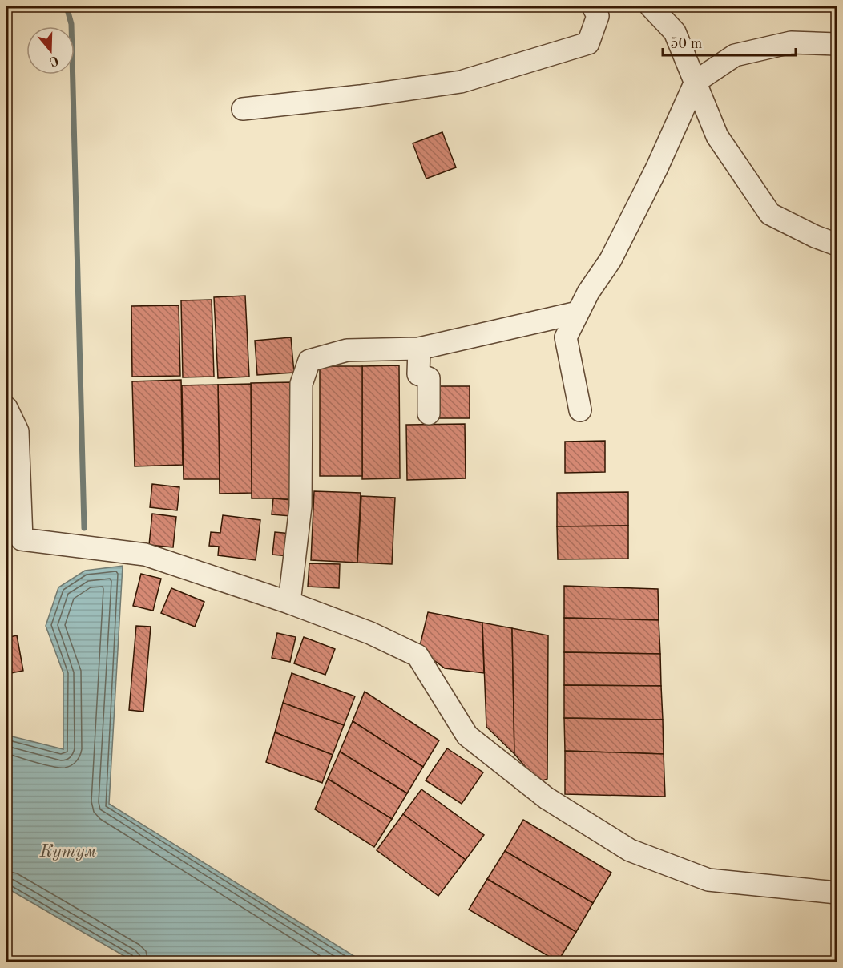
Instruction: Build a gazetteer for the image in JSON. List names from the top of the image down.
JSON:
{
  "water": ["Кутум"],
  "scale_bar": "50 m",
  "north": "bottom"
}
